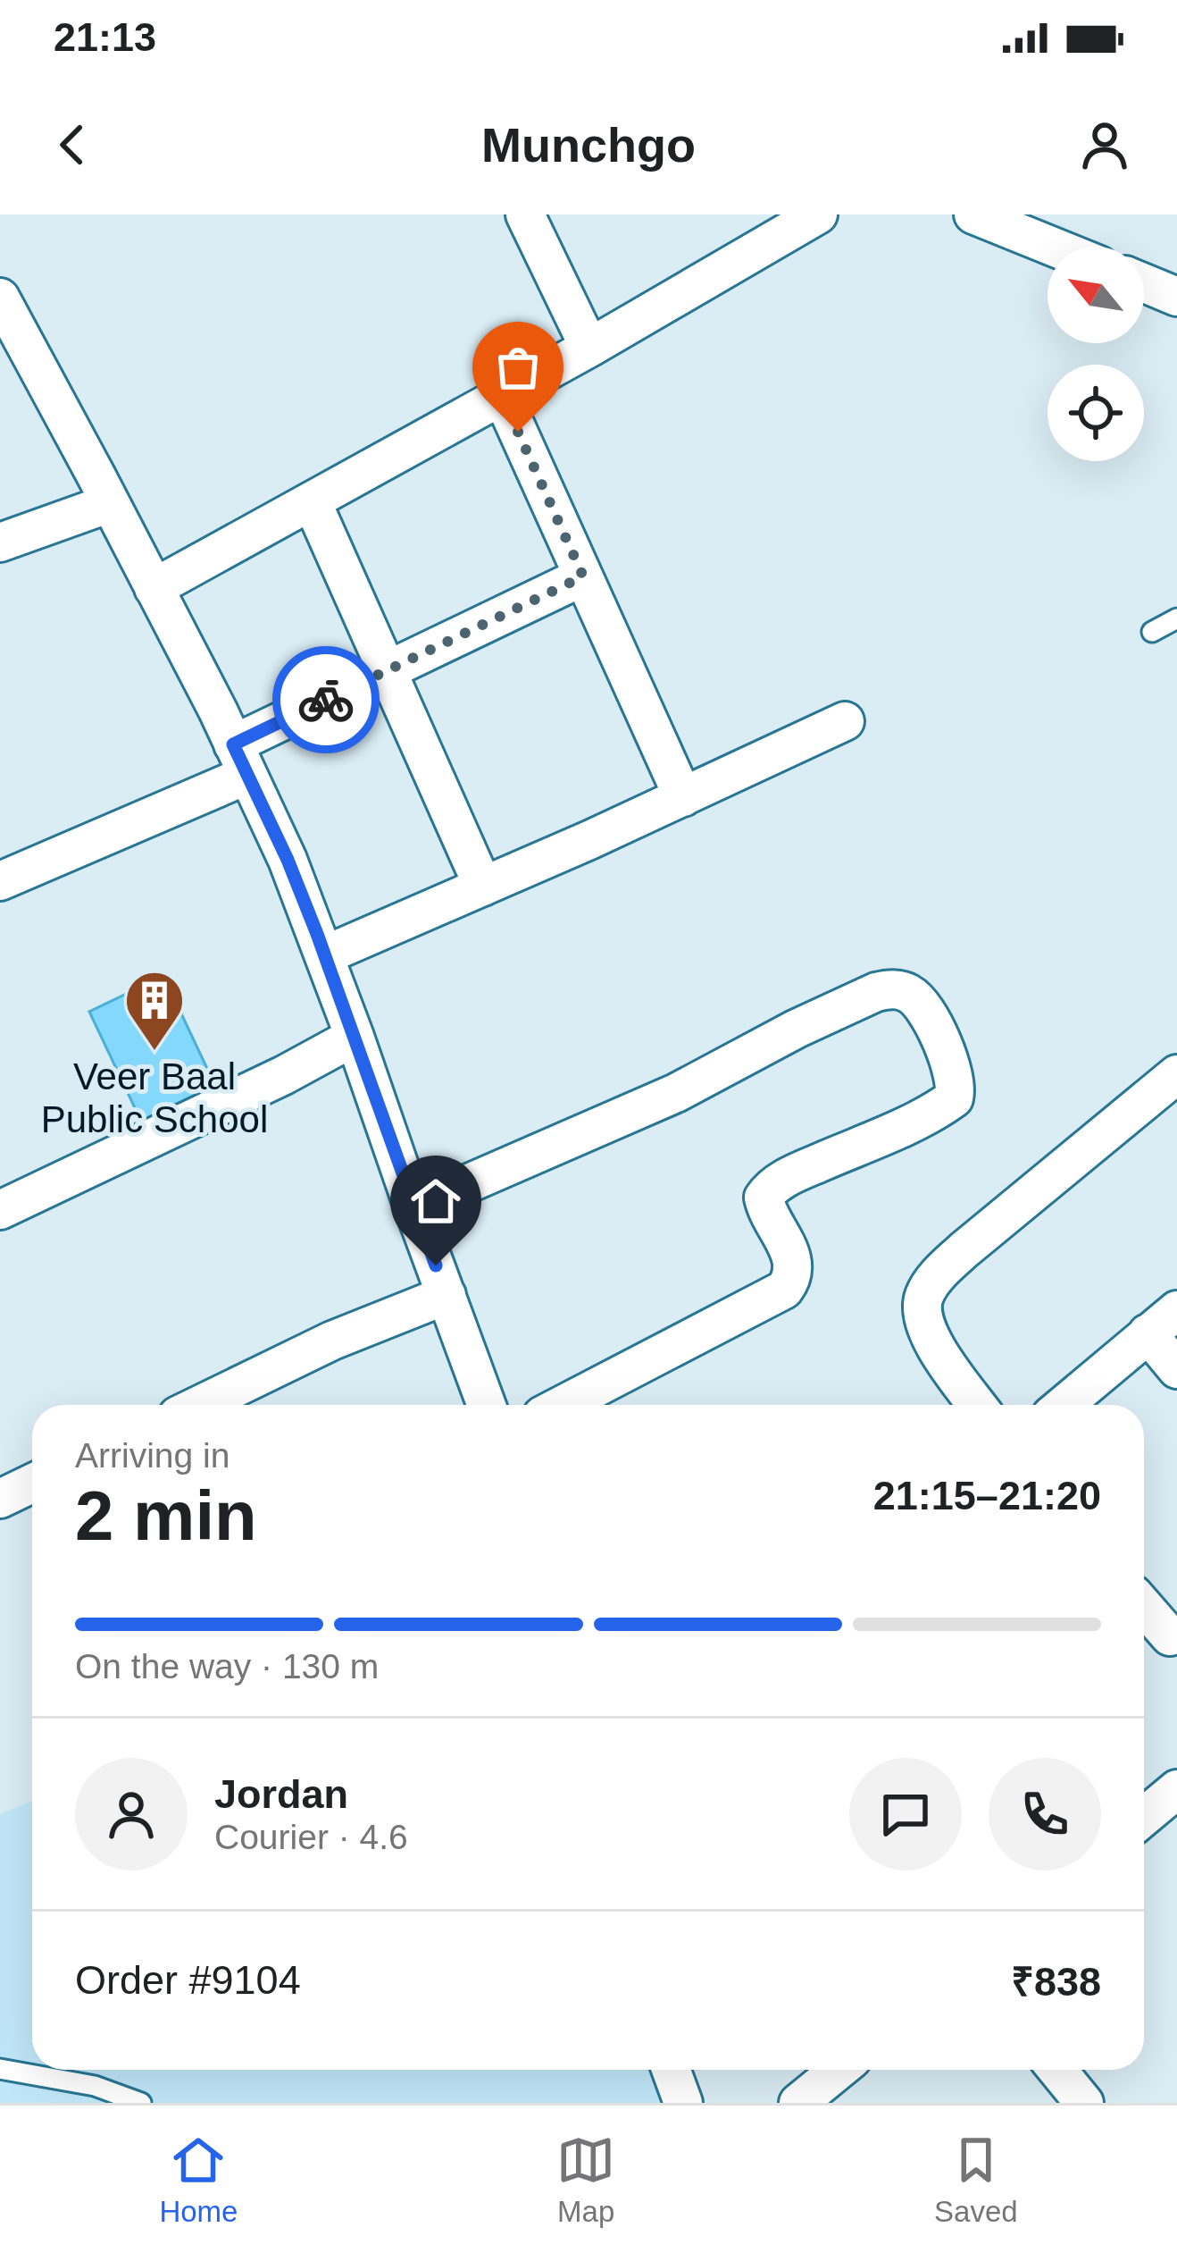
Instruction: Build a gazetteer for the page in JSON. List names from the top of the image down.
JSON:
{
  "places": {
    "building": ["Veer Baal Public School"]
  },
  "north": "top left",
  "page": {
    "status": "21:13",
    "header": "Munchgo",
    "heading": ["2 min", "Arriving in", "21:15–21:20"],
    "panel": [
      "Jordan",
      "Courier · 4.6",
      "Order #9104",
      "₹838"
    ],
    "bar": "On the way · 130 m",
    "tabs": ["Home", "Map", "Saved"]
  }
}
